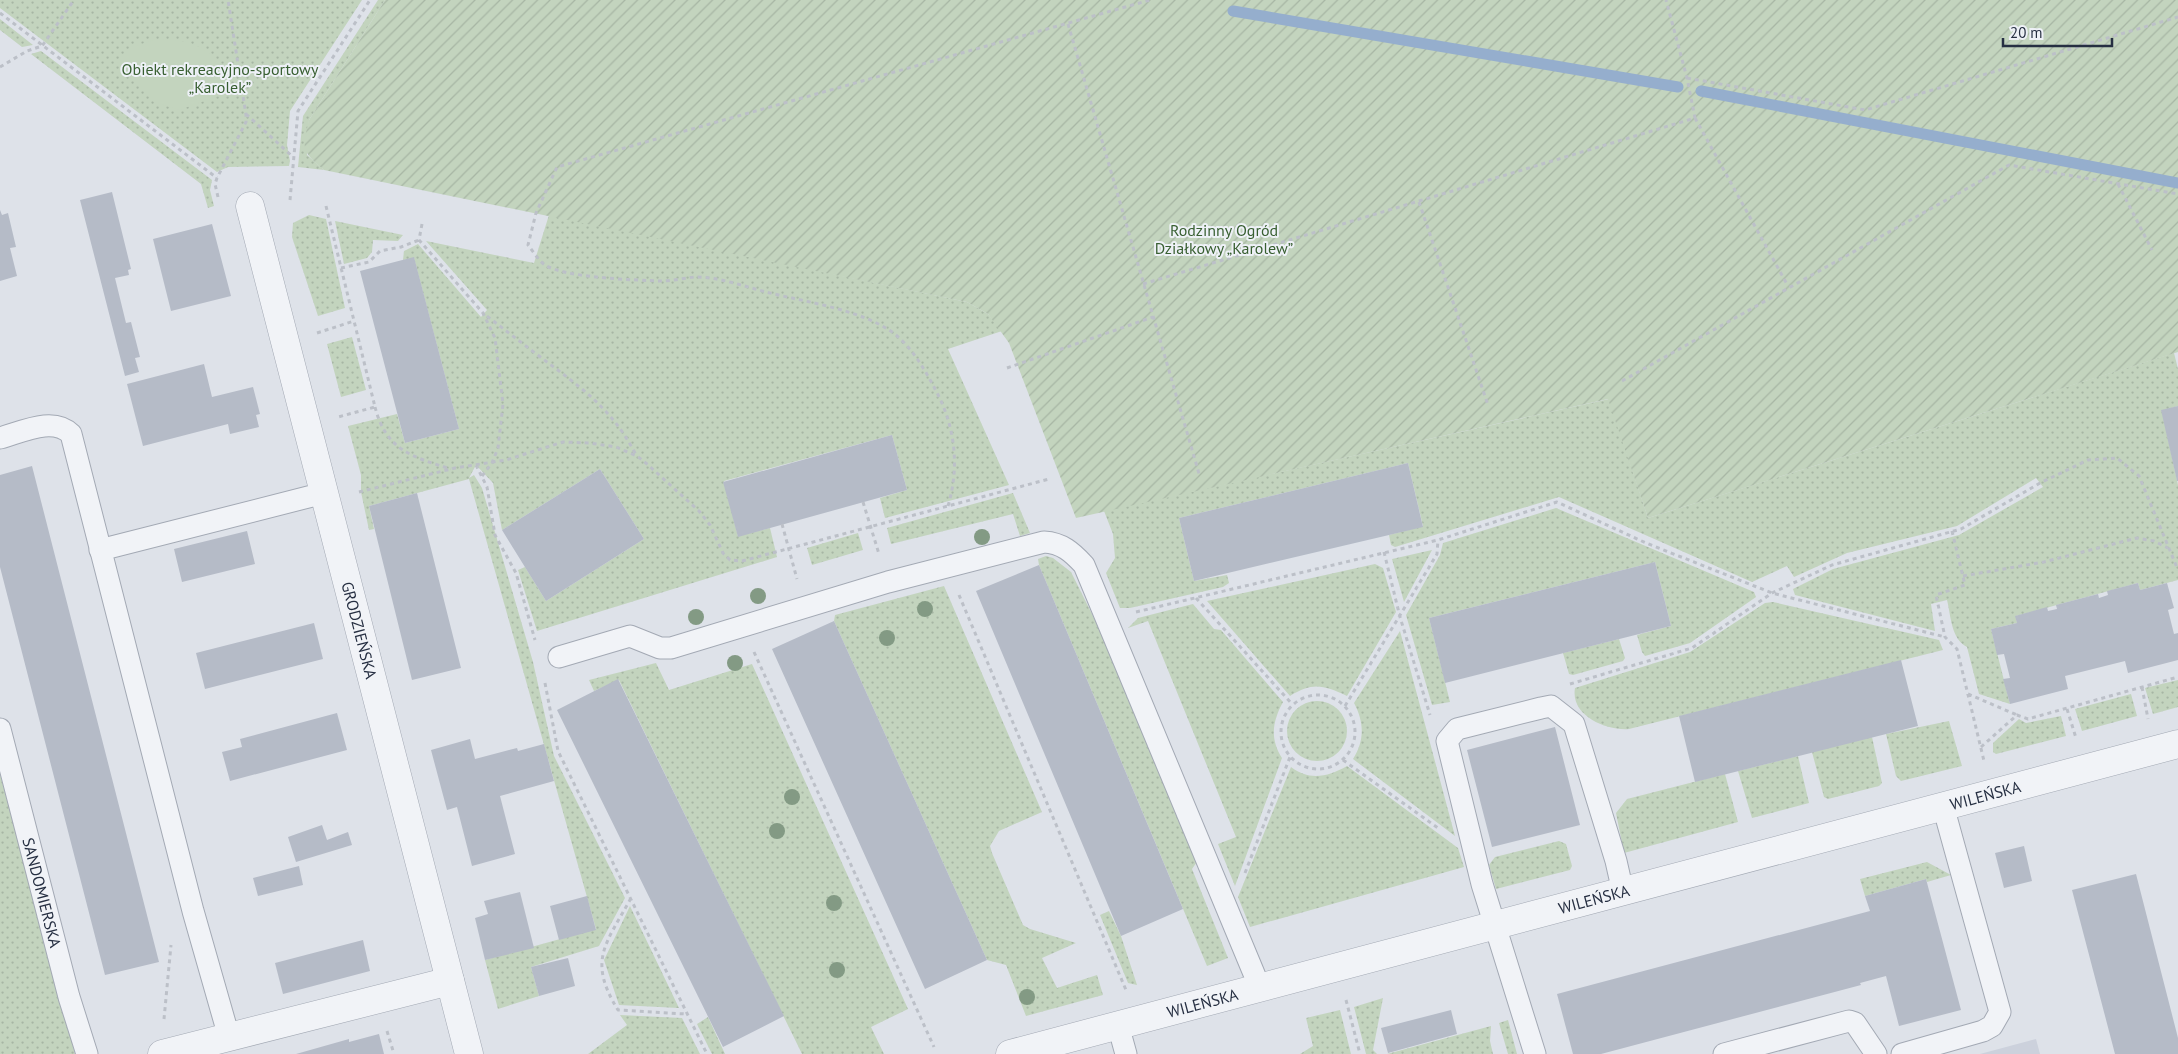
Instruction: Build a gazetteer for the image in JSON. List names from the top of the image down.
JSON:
{
  "streets": {
    "street": ["GRODZIEŃSKA", "WILEŃSKA"],
    "lane": ["SANDOMIERSKA"]
  },
  "parks": ["Obiekt rekreacyjno-sportowy „Karolek”", "Rodzinny Ogród Działkowy „Karolew”"],
  "scale_bar": "20 m"
}
